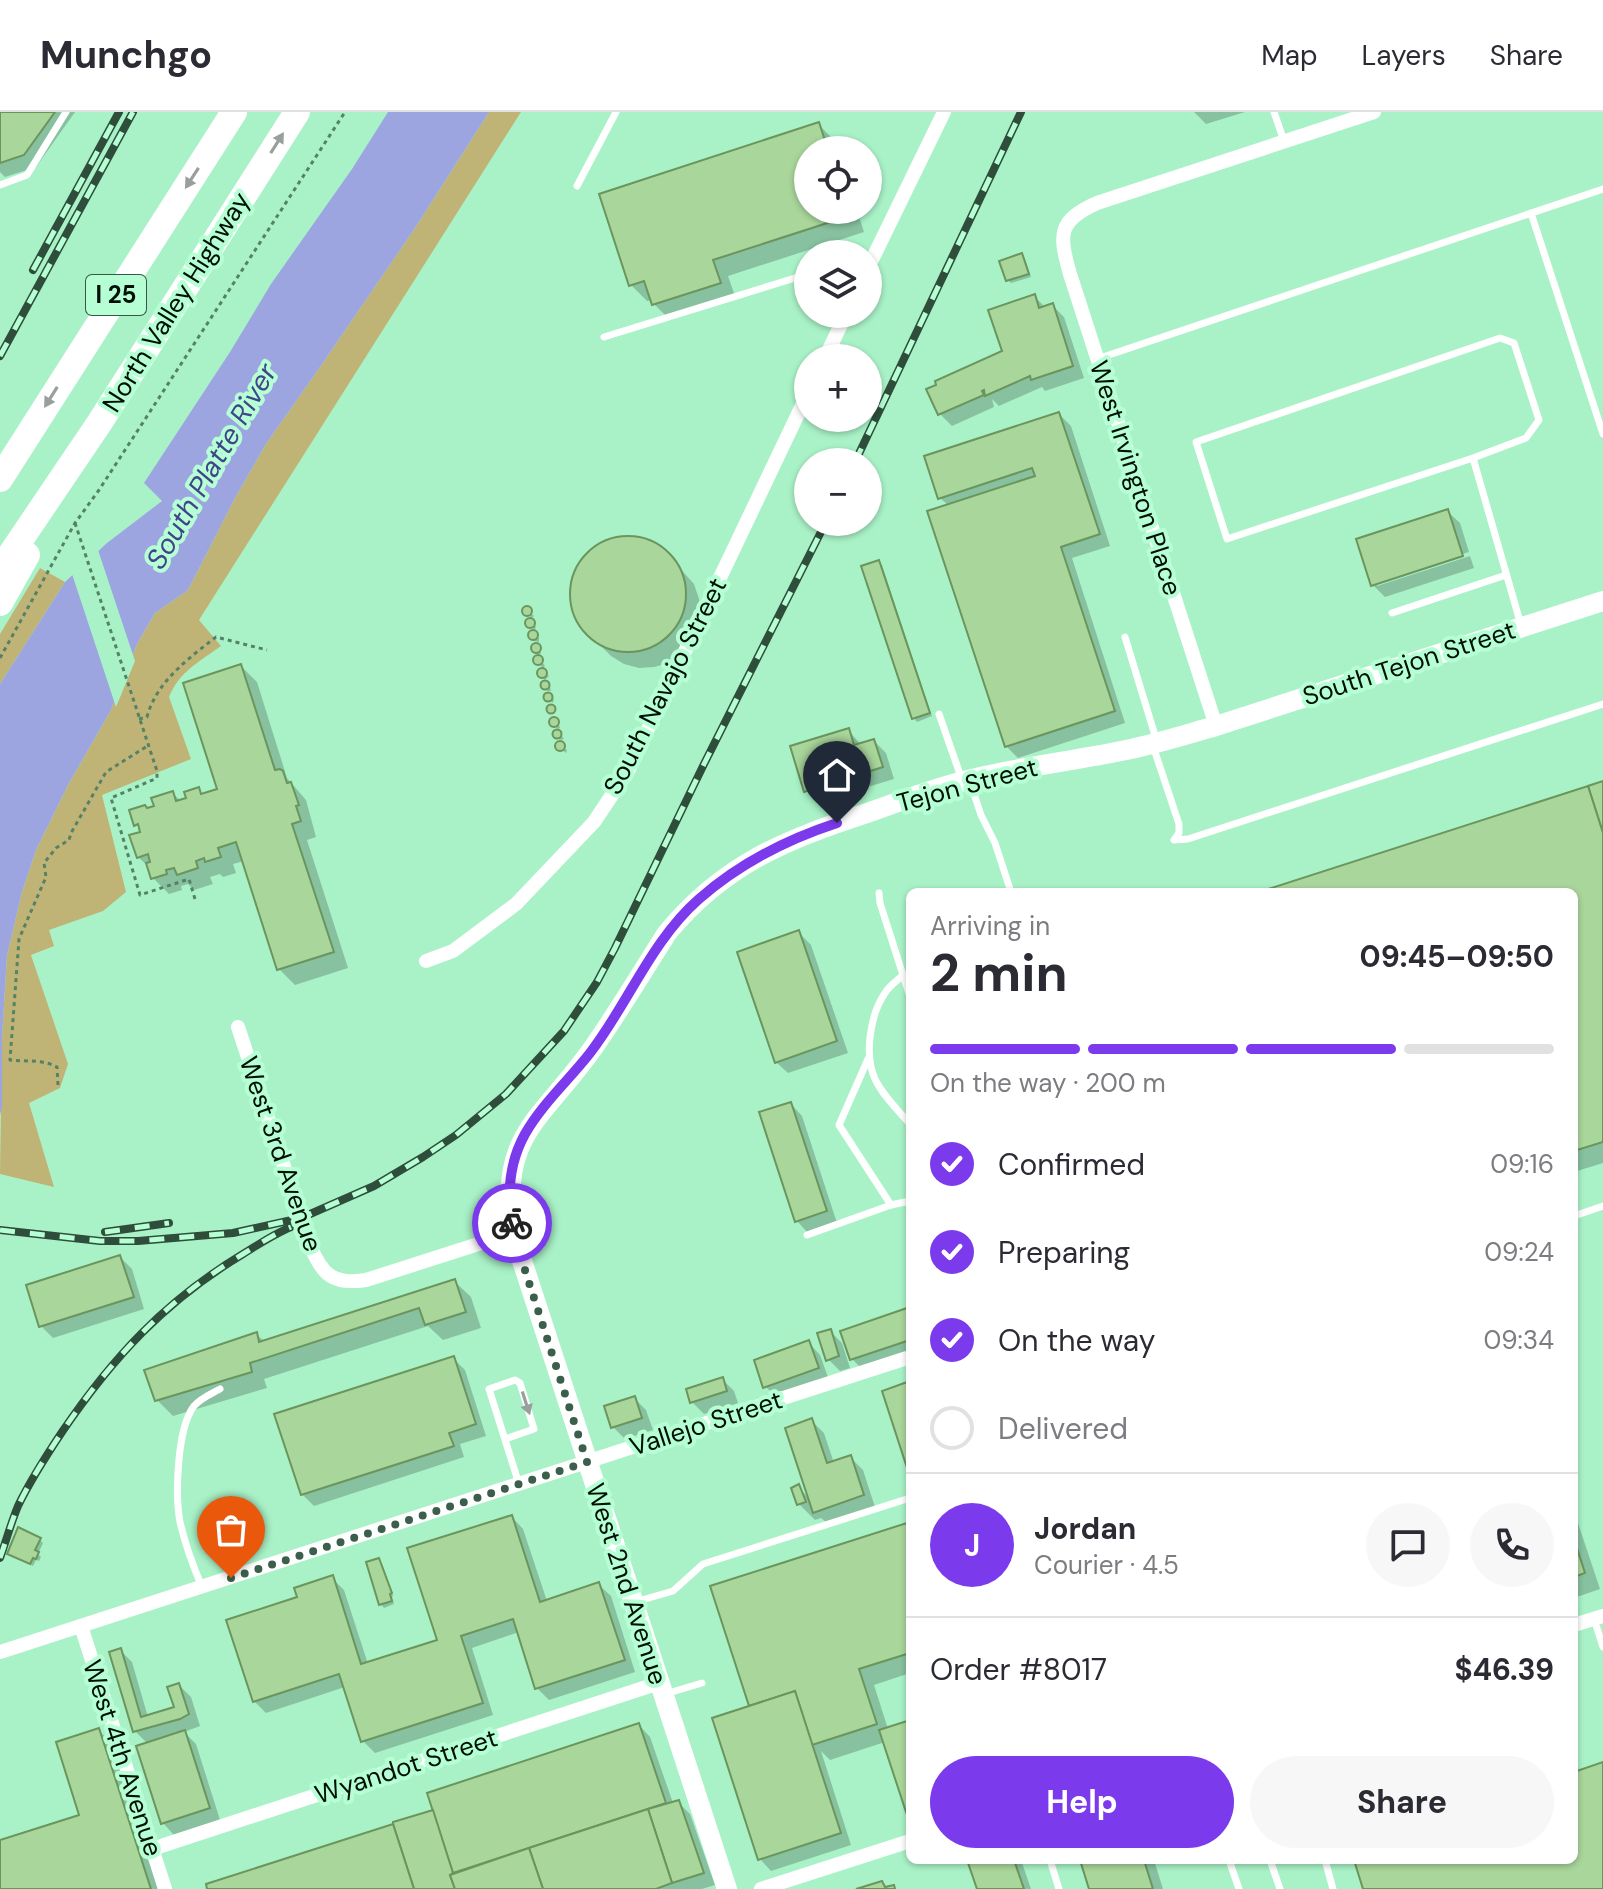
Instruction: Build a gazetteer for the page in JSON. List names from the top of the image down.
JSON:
{
  "streets": {
    "highway": ["I 25", "North Valley Highway"],
    "street": [
      "West Irvington Place",
      "South Tejon Street",
      "South Navajo Street",
      "Tejon Street",
      "West 3rd Avenue",
      "Vallejo Street",
      "West 2nd Avenue",
      "West 4th Avenue",
      "Wyandot Street"
    ]
  },
  "crossings": [
    ["West Irvington Place", "South Tejon Street"],
    ["West Irvington Place", "Tejon Street"],
    ["South Tejon Street", "Tejon Street"],
    ["Tejon Street", "West 3rd Avenue"],
    ["Tejon Street", "West 2nd Avenue"],
    ["West 3rd Avenue", "West 2nd Avenue"],
    ["Vallejo Street", "West 2nd Avenue"],
    ["Vallejo Street", "West 4th Avenue"],
    ["West 2nd Avenue", "Wyandot Street"],
    ["West 4th Avenue", "Wyandot Street"]
  ],
  "water": ["South Platte River"],
  "page": {
    "header": "Munchgo",
    "nav": ["Map", "Layers", "Share"],
    "map_buttons": ["+", "−"],
    "heading": ["2 min", "Arriving in", "09:45–09:50"],
    "panel": [
      "Jordan",
      "Courier · 4.5",
      "Order #8017",
      "$46.39"
    ],
    "bar": "On the way · 200 m",
    "list": [
      ["Confirmed", "09:16"],
      ["Preparing", "09:24"],
      ["On the way", "09:34"],
      "Delivered"
    ],
    "round": "J",
    "buttons": ["Help", "Share"]
  }
}
